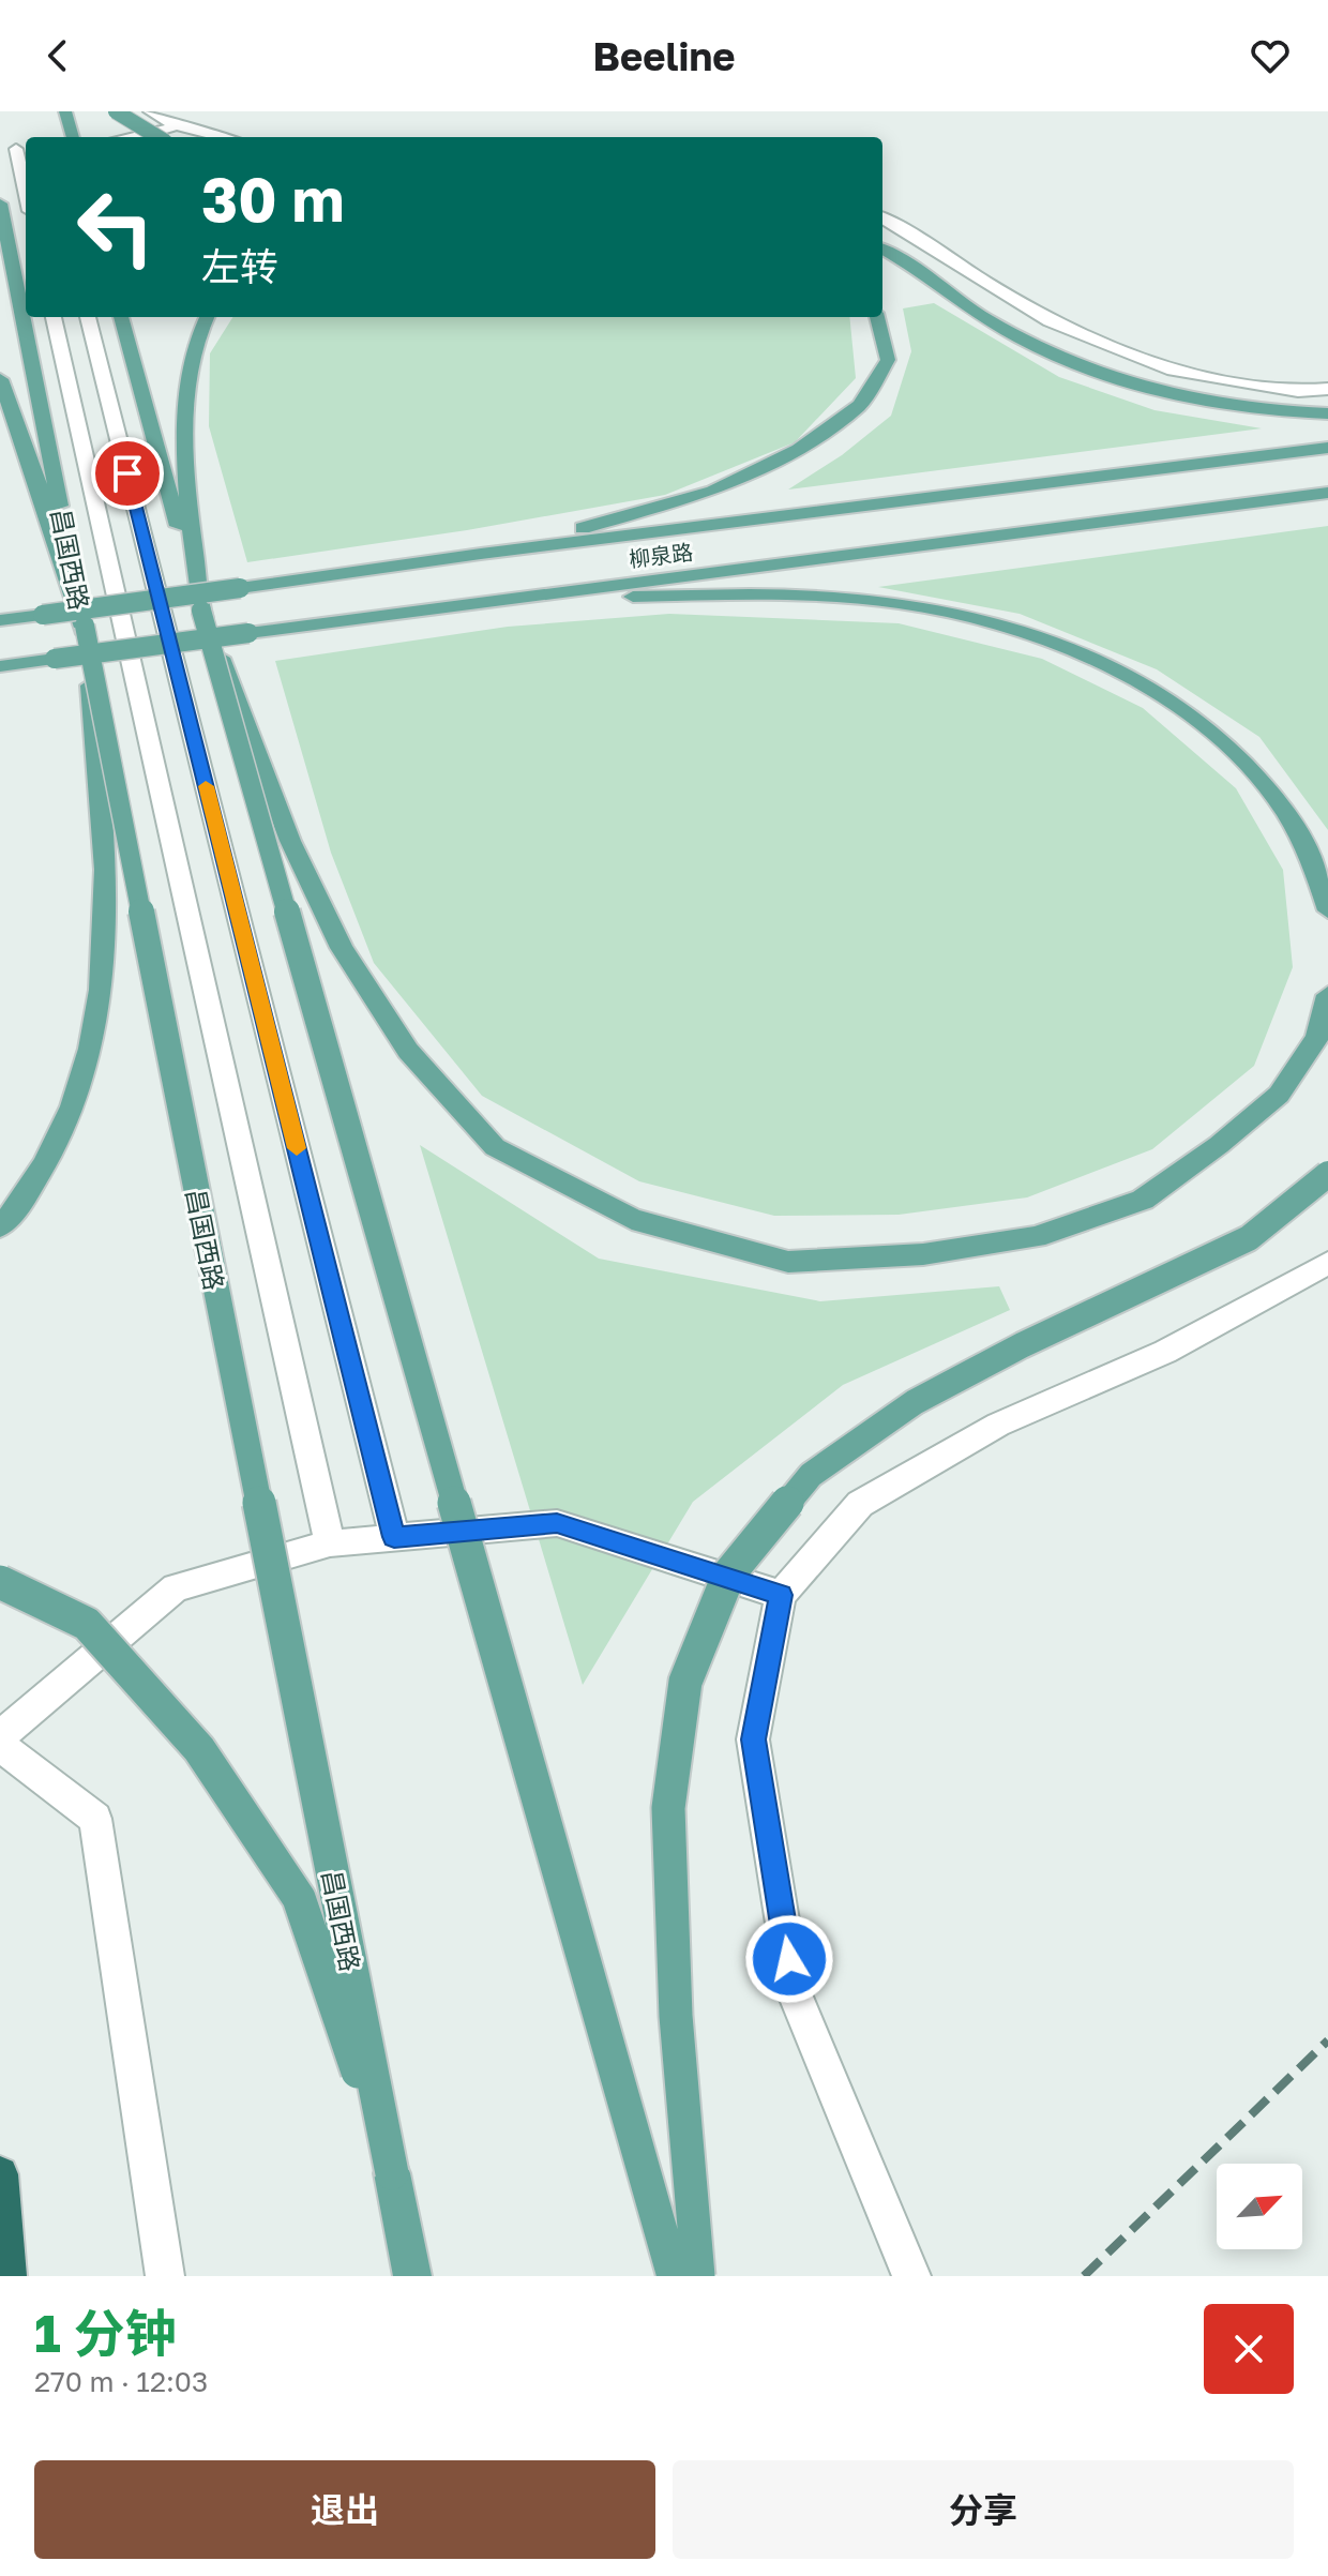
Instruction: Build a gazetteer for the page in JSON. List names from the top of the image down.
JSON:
{
  "streets": {
    "main road": ["柳泉路", "昌国西路"]
  },
  "north": "top right",
  "page": {
    "header": "Beeline",
    "turn": ["30 m", "左转"],
    "heading": ["1 分钟", "270 m · 12:03"],
    "buttons": ["退出", "分享"]
  }
}
